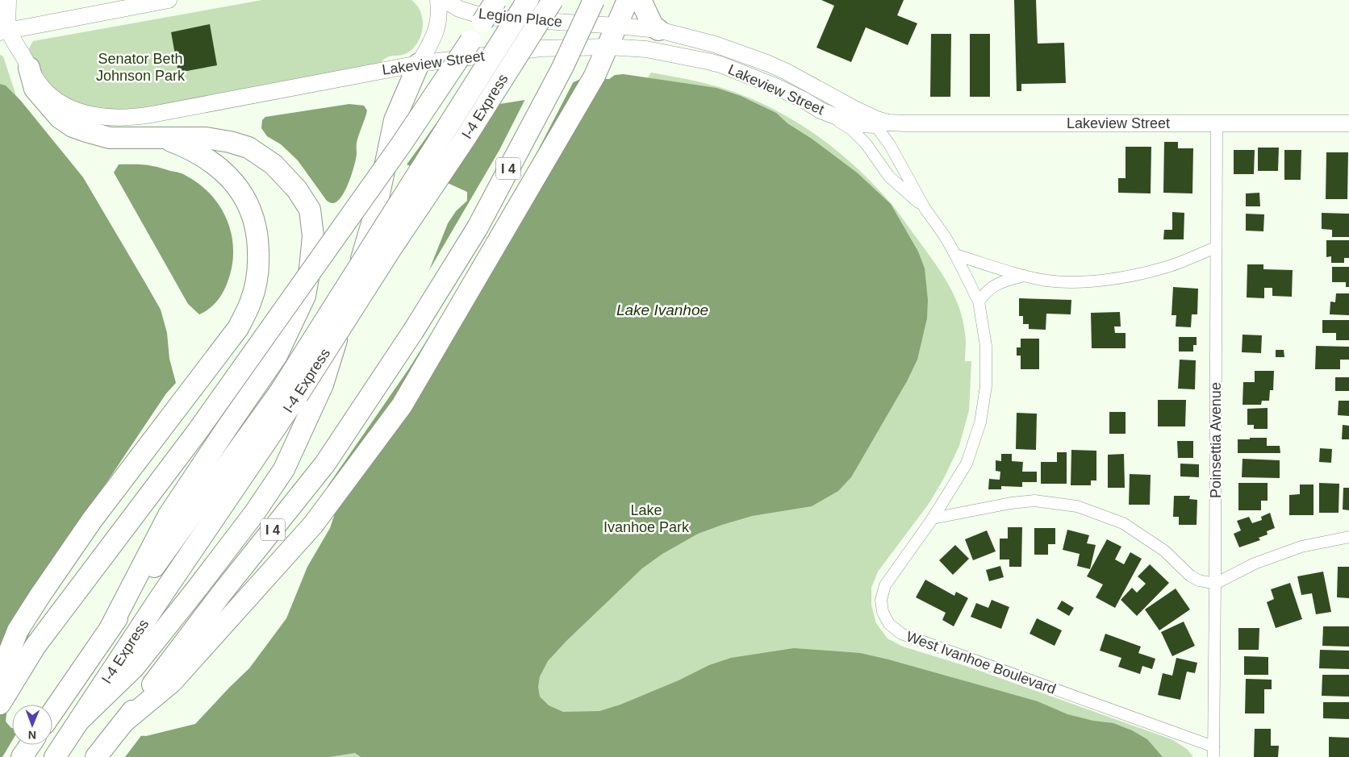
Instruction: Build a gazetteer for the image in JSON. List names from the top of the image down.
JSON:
{
  "streets": {
    "highway": ["I-4 Express", "I 4"],
    "street": [
      "Legion Place",
      "Lakeview Street",
      "Poinsettia Avenue",
      "West Ivanhoe Boulevard"
    ]
  },
  "crossings": [
    ["Legion Place", "Lakeview Street"],
    ["Lakeview Street", "Poinsettia Avenue"],
    ["Lakeview Street", "West Ivanhoe Boulevard"],
    ["Poinsettia Avenue", "West Ivanhoe Boulevard"]
  ],
  "water": ["Lake Ivanhoe"],
  "parks": ["Senator Beth Johnson Park", "Lake Ivanhoe Park"],
  "north": "bottom"
}
